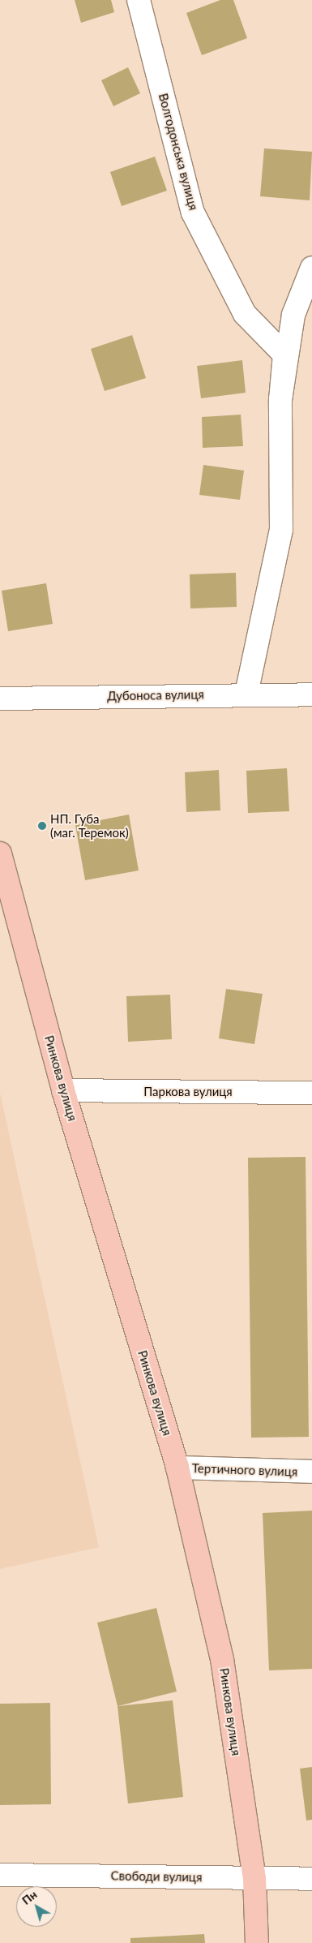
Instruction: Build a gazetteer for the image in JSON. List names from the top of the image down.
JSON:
{
  "streets": {
    "main road": ["Ринкова вулиця"],
    "street": [
      "Волгодонська вулиця",
      "Дубоноса вулиця",
      "Паркова вулиця",
      "Тертичного вулиця",
      "Свободи вулиця"
    ]
  },
  "crossings": [
    ["Ринкова вулиця", "Паркова вулиця"],
    ["Ринкова вулиця", "Тертичного вулиця"],
    ["Ринкова вулиця", "Свободи вулиця"]
  ],
  "places": ["НП. Губа (маг. Теремок)"],
  "north": "top left"
}
